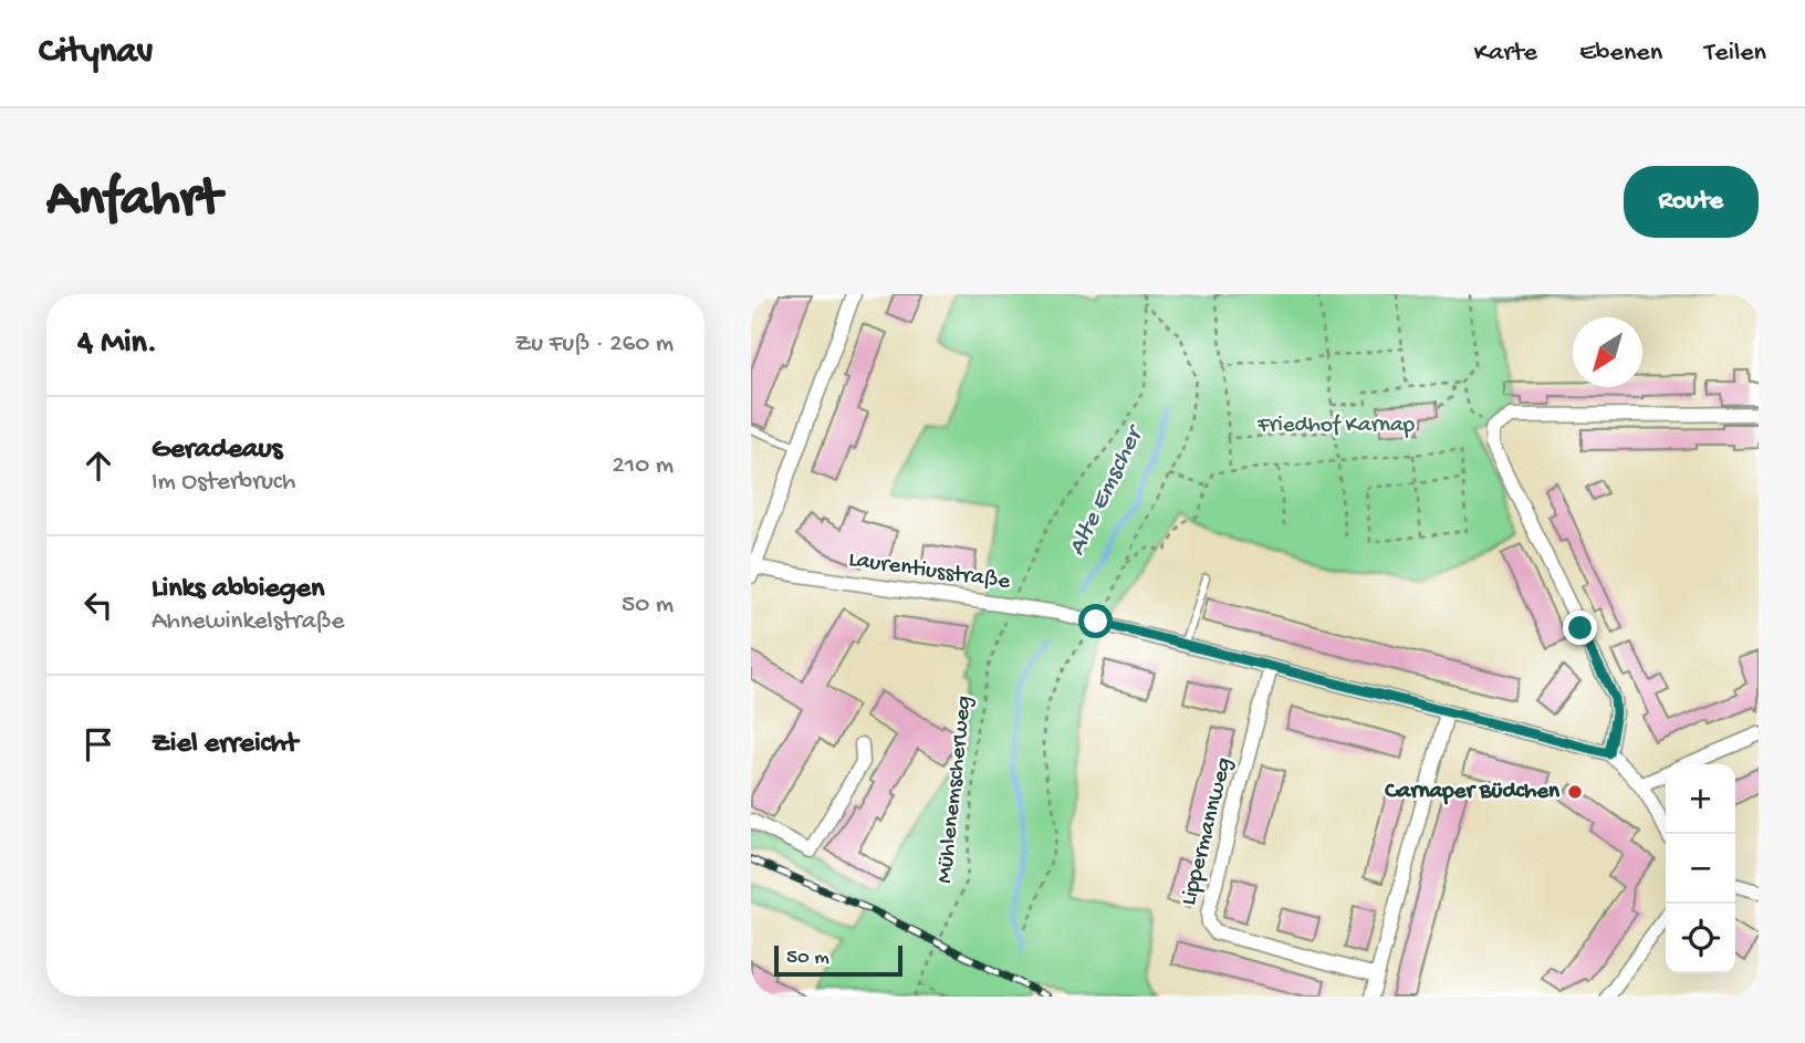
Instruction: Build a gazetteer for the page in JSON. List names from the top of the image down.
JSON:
{
  "streets": {
    "street": ["Laurentiusstraße", "Lippermannweg"],
    "path": ["Mühlenemscherweg"]
  },
  "crossings": [
    ["Laurentiusstraße", "Mühlenemscherweg"],
    ["Laurentiusstraße", "Lippermannweg"]
  ],
  "water": ["Alte Emscher"],
  "parks": ["Friedhof Karnap"],
  "places": ["Carnaper Büdchen"],
  "scale_bar": "50 m",
  "north": "bottom left",
  "page": {
    "header": "Citynav",
    "nav": ["Karte", "Ebenen", "Teilen"],
    "buttons": "Route",
    "title": "Anfahrt",
    "heading": ["4 Min.", "Zu Fuß · 260 m"],
    "list": [
      ["Geradeaus", "Im Osterbruch", "210 m"],
      ["Links abbiegen", "Ahnewinkelstraße", "50 m"],
      "Ziel erreicht"
    ],
    "map_buttons": ["+", "−"],
    "scale": "50 m"
  }
}
